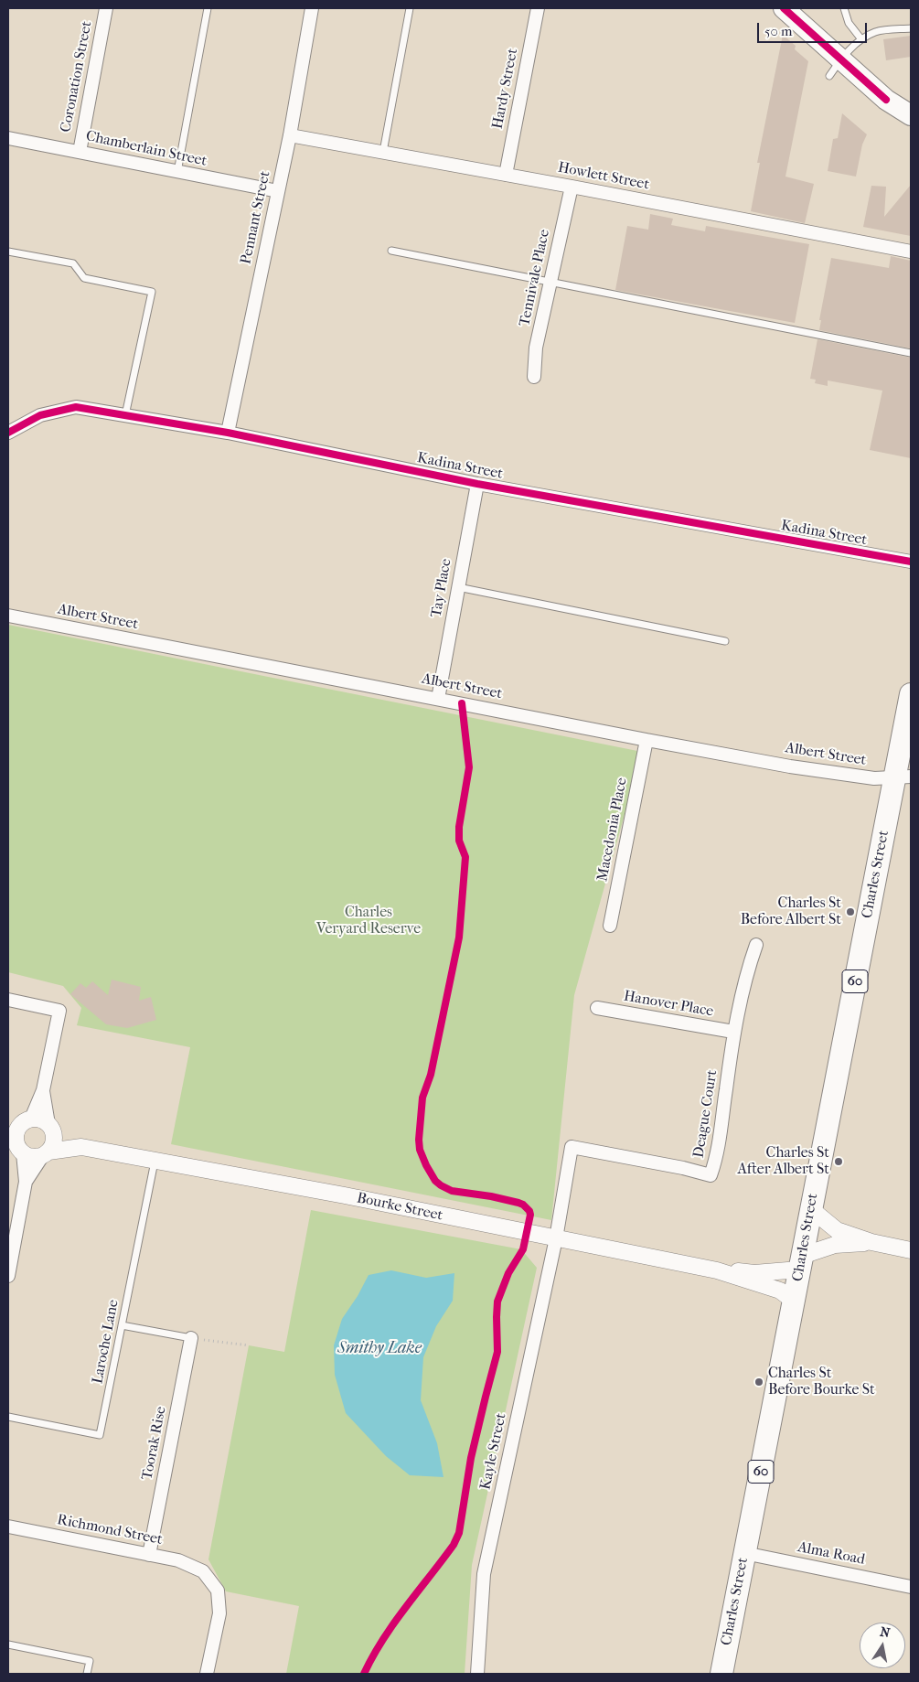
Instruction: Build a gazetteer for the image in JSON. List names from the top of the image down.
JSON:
{
  "streets": {
    "highway": ["Charles Street", "60"],
    "street": [
      "Coronation Street",
      "Hardy Street",
      "Chamberlain Street",
      "Howlett Street",
      "Pennant Street",
      "Tennivale Place",
      "Kadina Street",
      "Tay Place",
      "Albert Street",
      "Macedonia Place",
      "Hanover Place",
      "Deague Court",
      "Bourke Street",
      "Toorak Rise",
      "Kayle Street",
      "Richmond Street",
      "Alma Road"
    ],
    "lane": ["Laroche Lane"]
  },
  "crossings": [
    ["Coronation Street", "Chamberlain Street"],
    ["Hardy Street", "Howlett Street"],
    ["Chamberlain Street", "Pennant Street"],
    ["Howlett Street", "Pennant Street"],
    ["Howlett Street", "Tennivale Place"],
    ["Pennant Street", "Kadina Street"],
    ["Kadina Street", "Tay Place"],
    ["Tay Place", "Albert Street"],
    ["Albert Street", "Macedonia Place"],
    ["Albert Street", "Charles Street"],
    ["Charles Street", "Bourke Street"],
    ["Charles Street", "Alma Road"],
    ["Hanover Place", "Deague Court"],
    ["Deague Court", "Bourke Street"],
    ["Deague Court", "Kayle Street"],
    ["Bourke Street", "Laroche Lane"],
    ["Bourke Street", "Kayle Street"],
    ["Toorak Rise", "Richmond Street"]
  ],
  "water": ["Smithy Lake"],
  "parks": ["Charles Veryard Reserve"],
  "places": ["Charles St Before Albert St", "Charles St After Albert St", "Charles St Before Bourke St"],
  "scale_bar": "50 m",
  "north": "top"
}
